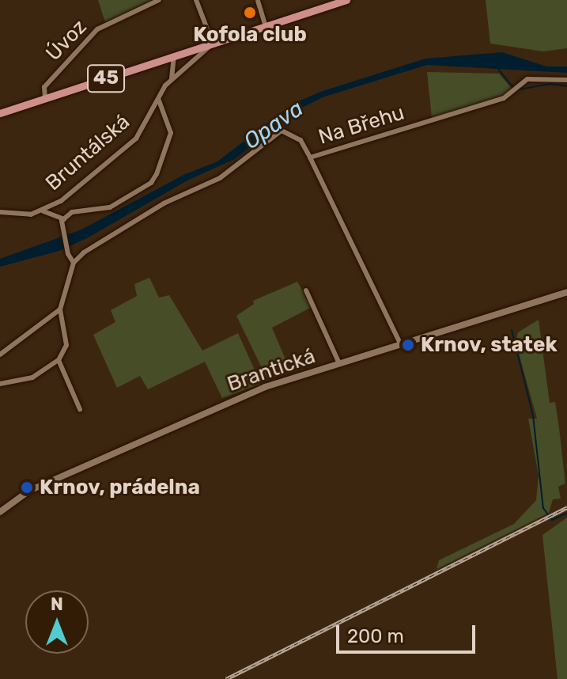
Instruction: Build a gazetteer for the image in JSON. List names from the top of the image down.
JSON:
{
  "streets": {
    "main road": ["45", "Bruntálská"],
    "street": ["Úvoz", "Na Břehu", "Brantická"]
  },
  "crossings": [
    ["Úvoz", "Bruntálská"]
  ],
  "water": ["Opava"],
  "places": ["Kofola club", "Krnov, statek", "Krnov, prádelna"],
  "scale_bar": "200 m",
  "north": "top"
}
